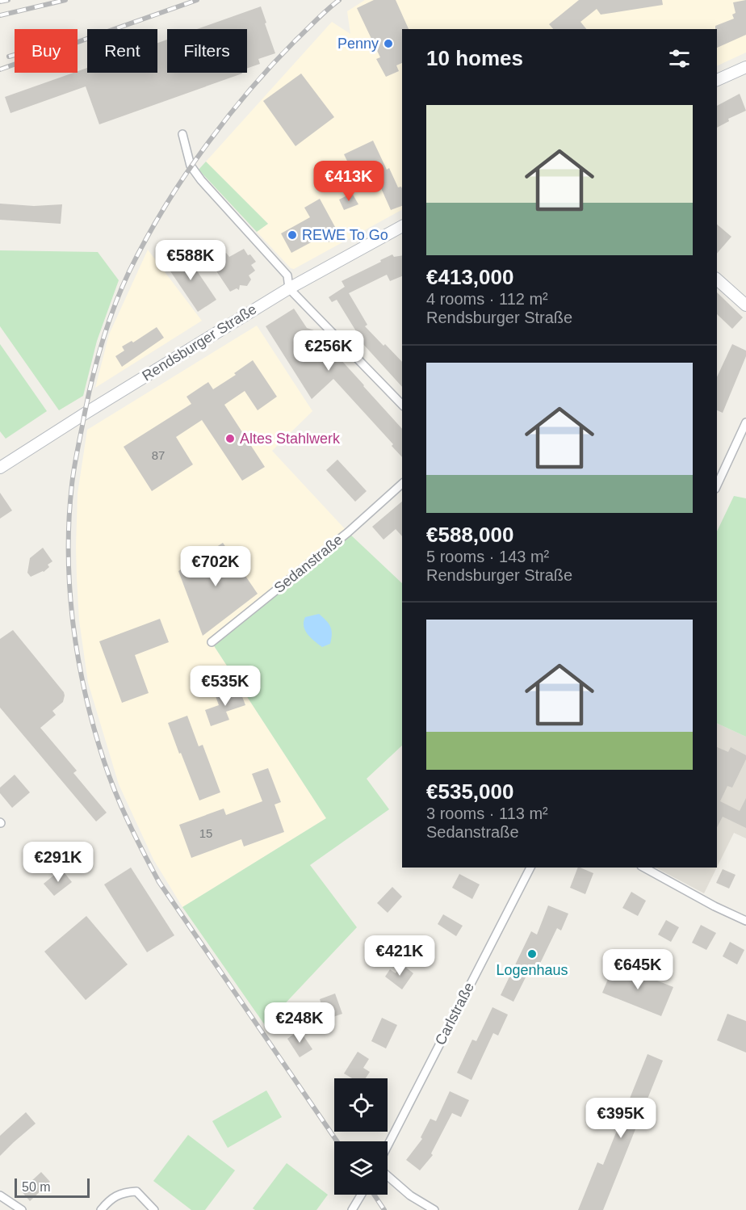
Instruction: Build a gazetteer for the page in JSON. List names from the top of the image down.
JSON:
{
  "streets": {
    "street": ["Rendsburger Straße", "Sedanstraße", "Carlstraße"]
  },
  "places": [
    "Penny",
    "REWE To Go",
    "Altes Stahlwerk",
    "Logenhaus"
  ],
  "house_numbers": ["87", "15"],
  "scale_bar": "50 m",
  "page": {
    "chip": ["Buy", "Rent", "Filters"],
    "heading": "10 homes",
    "list": [
      {
        "name": "€413,000",
        "note": "4 rooms · 112 m² · Rendsburger Straße"
      },
      {
        "name": "€588,000",
        "note": "5 rooms · 143 m² · Rendsburger Straße"
      },
      {
        "name": "€535,000",
        "note": "3 rooms · 113 m² · Sedanstraße"
      }
    ],
    "price": [
      "€413K",
      "€588K",
      "€256K",
      "€702K",
      "€535K",
      "€291K",
      "€421K",
      "€645K",
      "€248K",
      "€395K"
    ],
    "scale": "50 m"
  }
}
